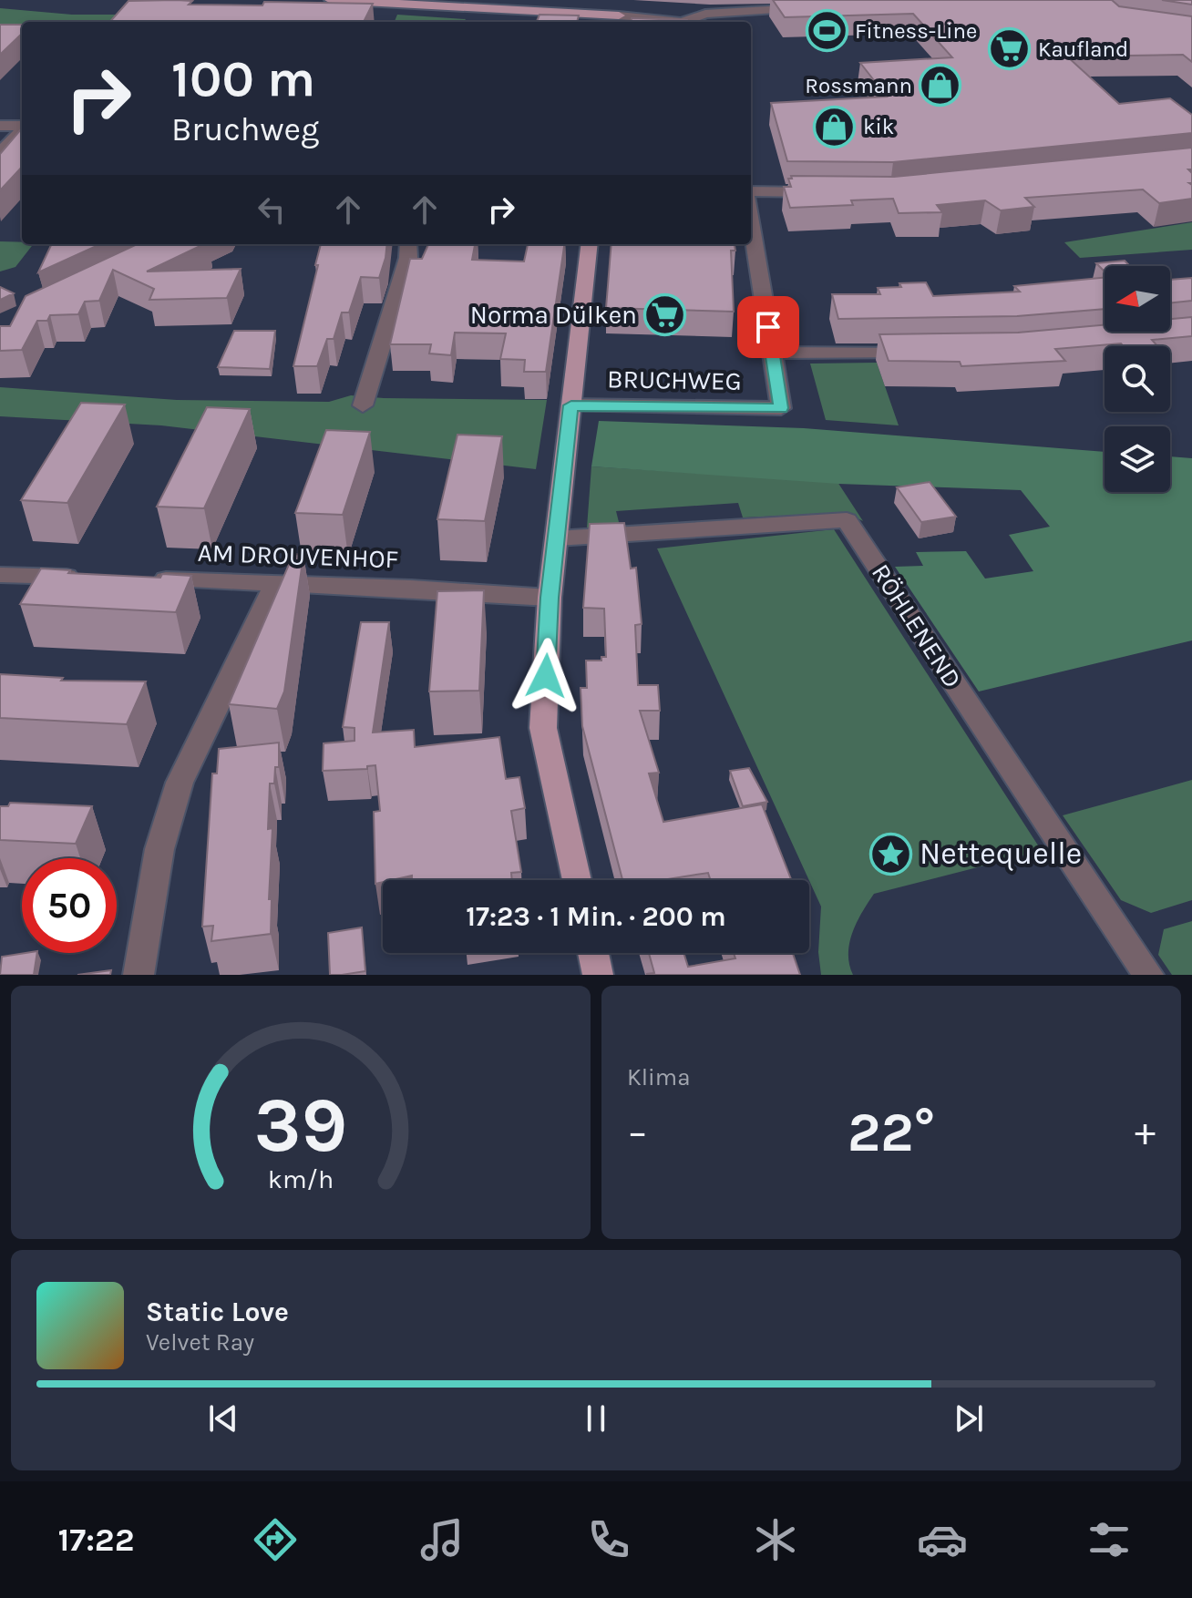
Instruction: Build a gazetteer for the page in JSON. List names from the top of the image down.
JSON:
{
  "streets": {
    "street": ["BRUCHWEG", "AM DROUVENHOF", "RÖHLENEND"]
  },
  "places": {
    "sports": ["Fitness-Line"],
    "supermarket": ["Kaufland", "Norma Dülken"],
    "shop": ["Rossmann", "kik"],
    "place": ["Nettequelle"]
  },
  "north": "left",
  "page": {
    "turn": ["100 m", "Bruchweg"],
    "limit": "50",
    "trip": "17:23 · 1 Min. · 200 m",
    "tile": "Klima",
    "heat": ["−", "22°", "+"],
    "song": ["Static Love", "Velvet Ray"],
    "tabs": "17:22",
    "gauge": ["39", "km/h"]
  }
}
